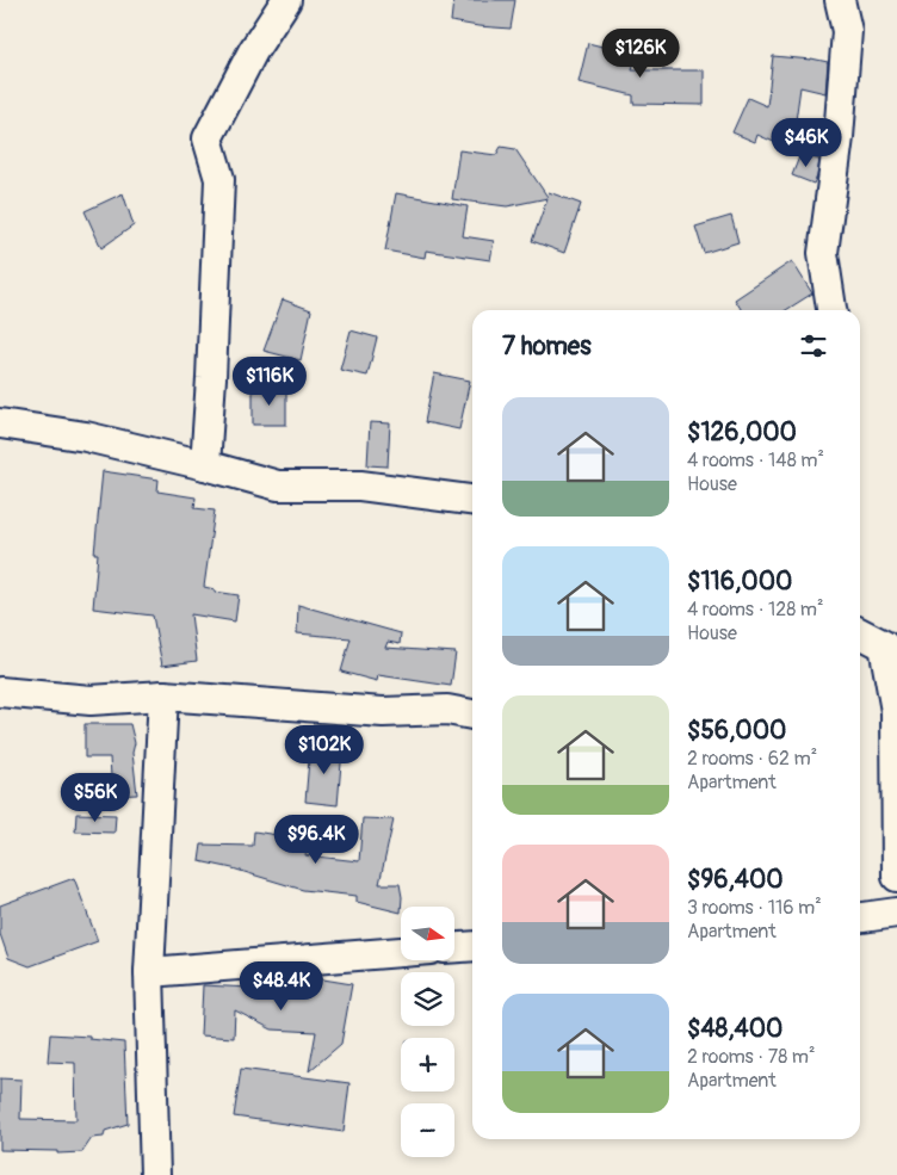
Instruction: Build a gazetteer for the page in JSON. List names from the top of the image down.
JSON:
{
  "north": "right",
  "page": {
    "price": [
      "$126K",
      "$46K",
      "$116K",
      "$102K",
      "$56K",
      "$96.4K",
      "$48.4K"
    ],
    "heading": "7 homes",
    "list": [
      {
        "name": "$126,000",
        "note": "4 rooms · 148 m² · House"
      },
      {
        "name": "$116,000",
        "note": "4 rooms · 128 m² · House"
      },
      {
        "name": "$56,000",
        "note": "2 rooms · 62 m² · Apartment"
      },
      {
        "name": "$96,400",
        "note": "3 rooms · 116 m² · Apartment"
      },
      {
        "name": "$48,400",
        "note": "2 rooms · 78 m² · Apartment"
      }
    ],
    "map_buttons": ["+", "−"]
  }
}
